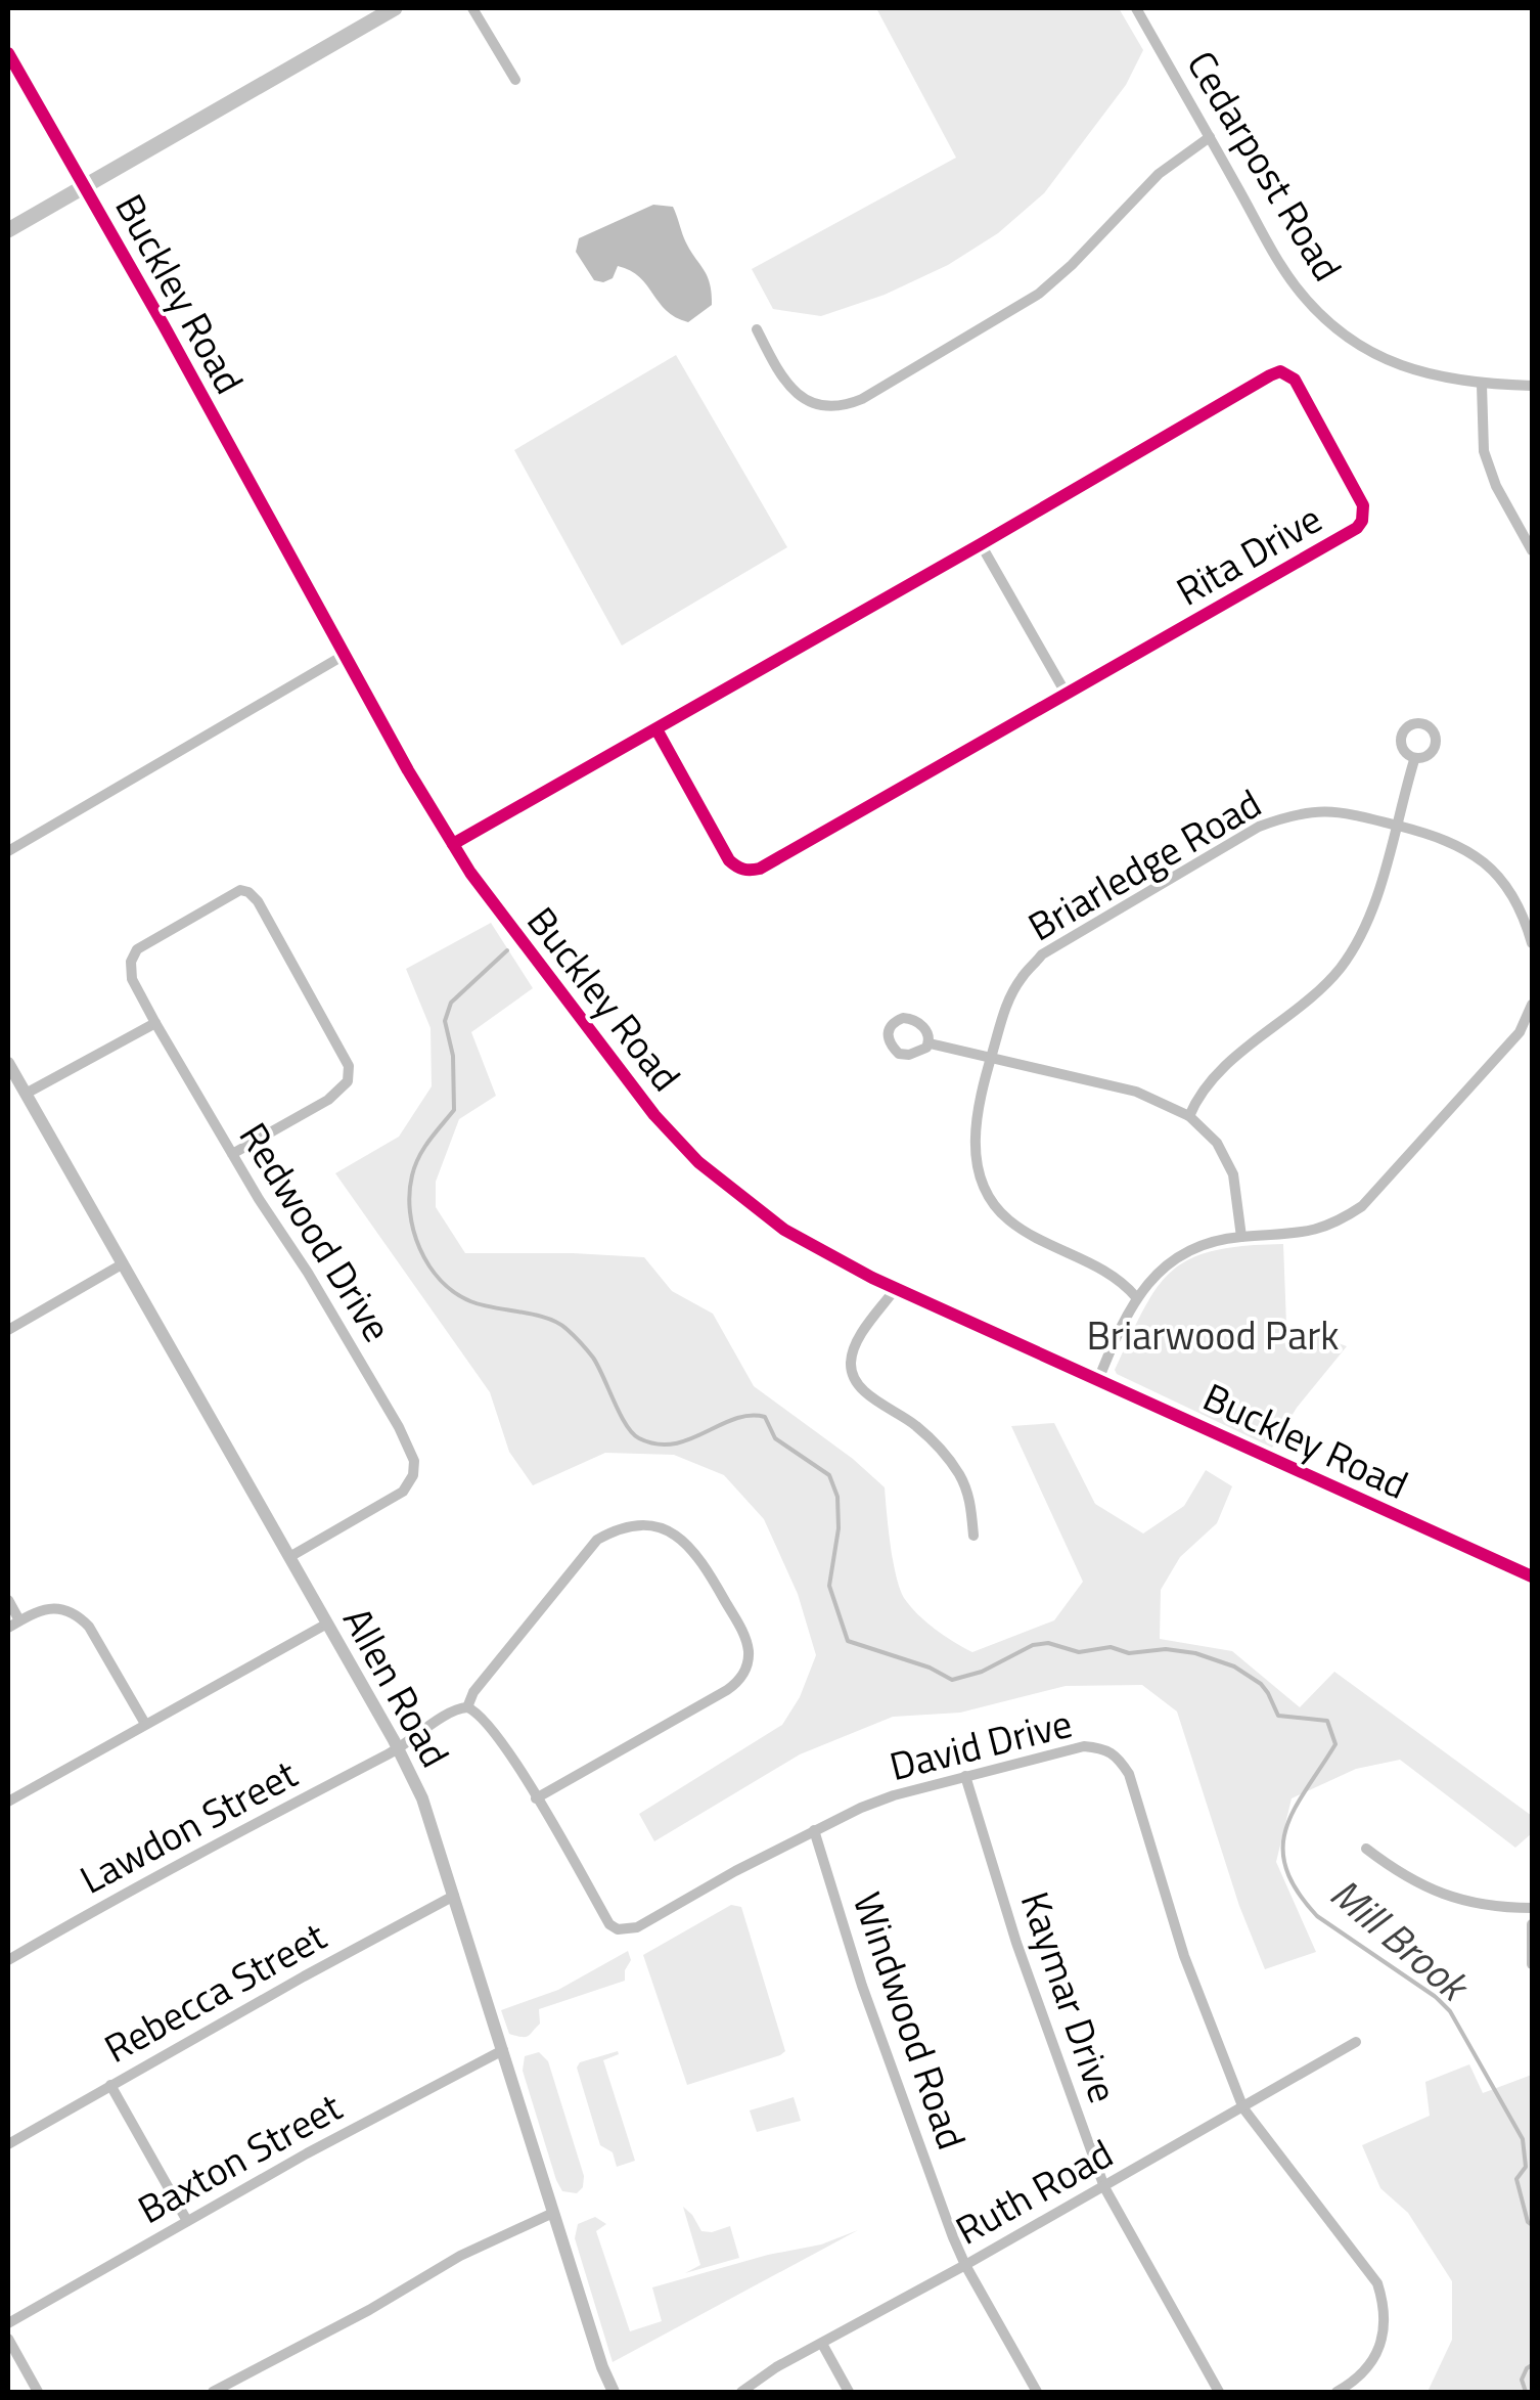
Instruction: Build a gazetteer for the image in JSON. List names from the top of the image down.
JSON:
{
  "streets": {
    "street": [
      "Cedarpost Road",
      "Buckley Road",
      "Rita Drive",
      "Briarledge Road",
      "Redwood Drive",
      "Allen Road",
      "David Drive",
      "Lawdon Street",
      "Rebecca Street",
      "Kaymar Drive",
      "Windwood Road",
      "Baxton Street",
      "Ruth Road"
    ]
  },
  "crossings": [
    ["Buckley Road", "Rita Drive"],
    ["Redwood Drive", "Allen Road"],
    ["Allen Road", "Lawdon Street"],
    ["Allen Road", "Rebecca Street"],
    ["Allen Road", "Baxton Street"],
    ["David Drive", "Lawdon Street"],
    ["David Drive", "Kaymar Drive"],
    ["David Drive", "Windwood Road"],
    ["David Drive", "Ruth Road"],
    ["Kaymar Drive", "Ruth Road"],
    ["Windwood Road", "Ruth Road"]
  ],
  "water": ["Mill Brook"],
  "parks": ["Briarwood Park"]
}
